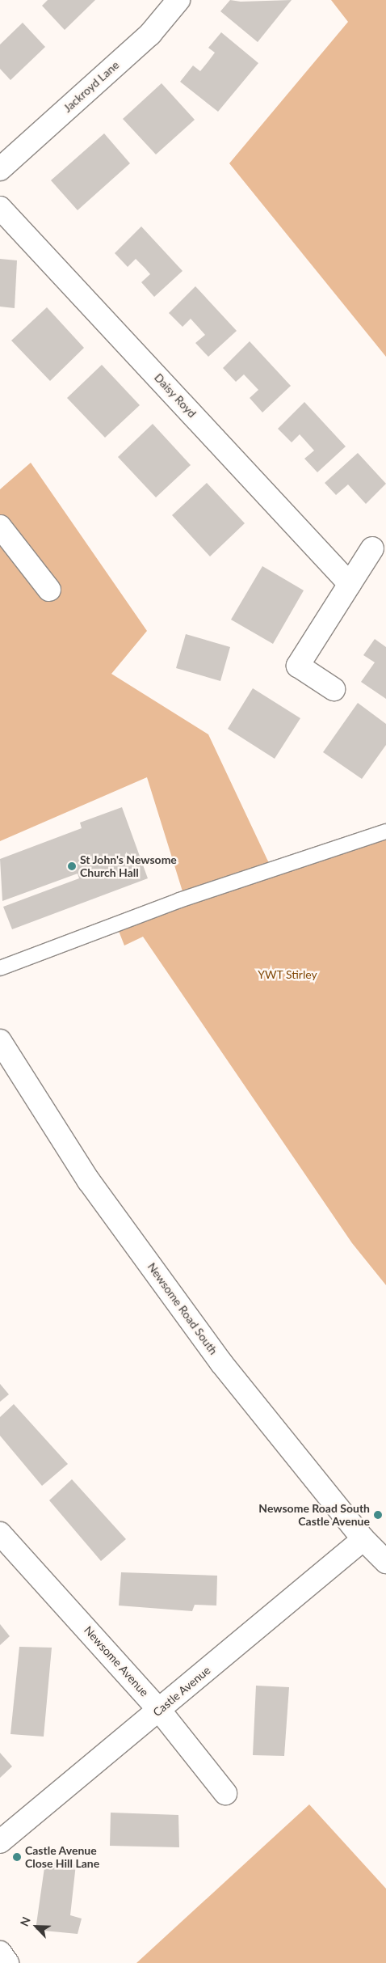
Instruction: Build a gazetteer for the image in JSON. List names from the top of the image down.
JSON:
{
  "streets": {
    "street": [
      "Jackroyd Lane",
      "Daisy Royd",
      "Newsome Road South",
      "Newsome Avenue",
      "Castle Avenue"
    ]
  },
  "crossings": [
    ["Newsome Road South", "Castle Avenue"],
    ["Newsome Avenue", "Castle Avenue"]
  ],
  "parks": ["YWT Stirley"],
  "places": ["St John's Newsome Church Hall", "Newsome Road South Castle Avenue", "Castle Avenue Close Hill Lane"],
  "north": "top left"
}
